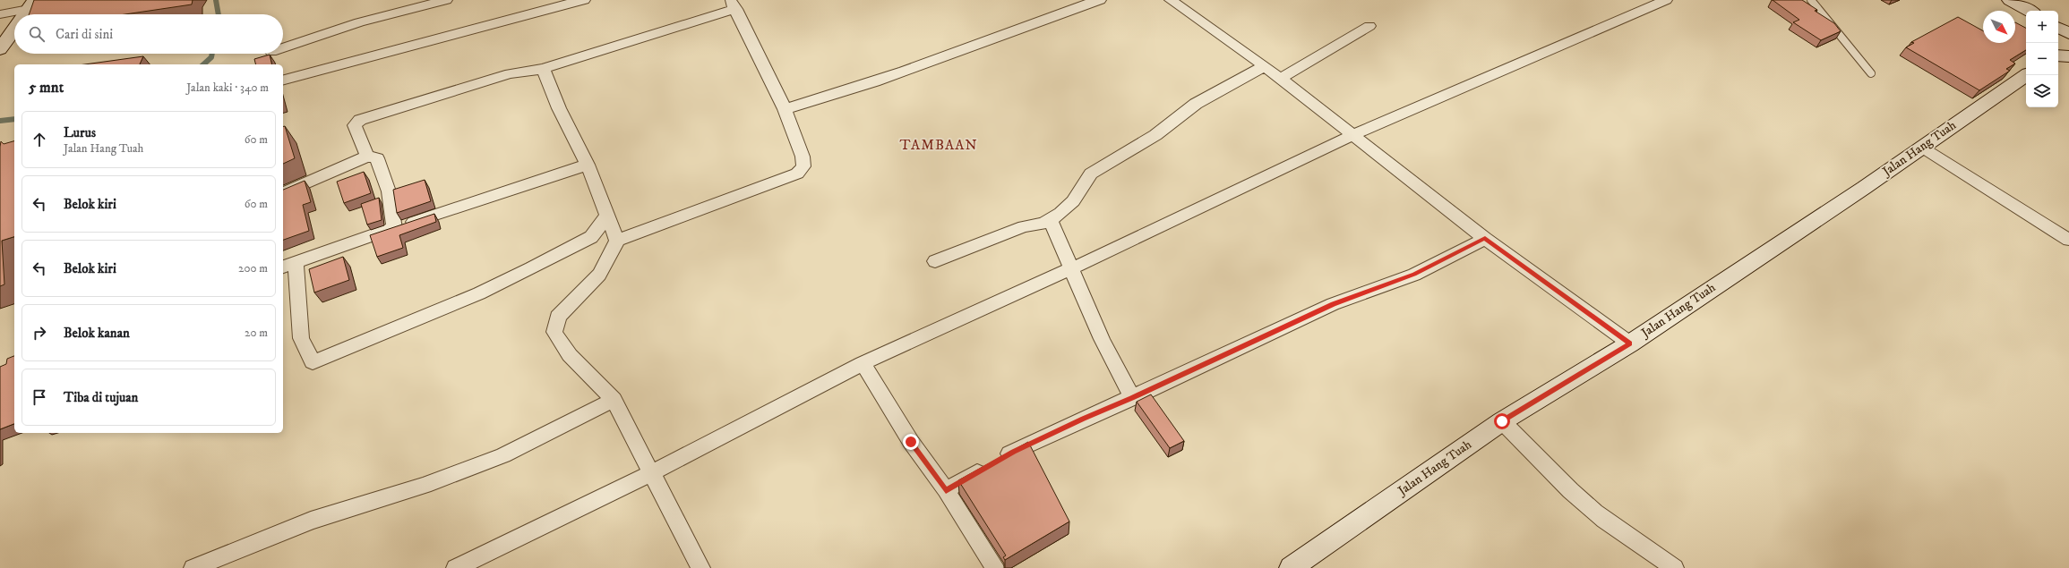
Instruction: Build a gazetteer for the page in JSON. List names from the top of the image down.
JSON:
{
  "streets": {
    "street": ["Jalan Hang Tuah"]
  },
  "districts": ["TAMBAAN"],
  "north": "bottom right",
  "page": {
    "map_buttons": ["+", "−"],
    "search": "Cari di sini",
    "heading": ["5 mnt", "Jalan kaki · 340 m"],
    "list": [
      ["Lurus", "Jalan Hang Tuah", "60 m"],
      ["Belok kiri", "60 m"],
      ["Belok kiri", "200 m"],
      ["Belok kanan", "20 m"],
      "Tiba di tujuan"
    ]
  }
}
